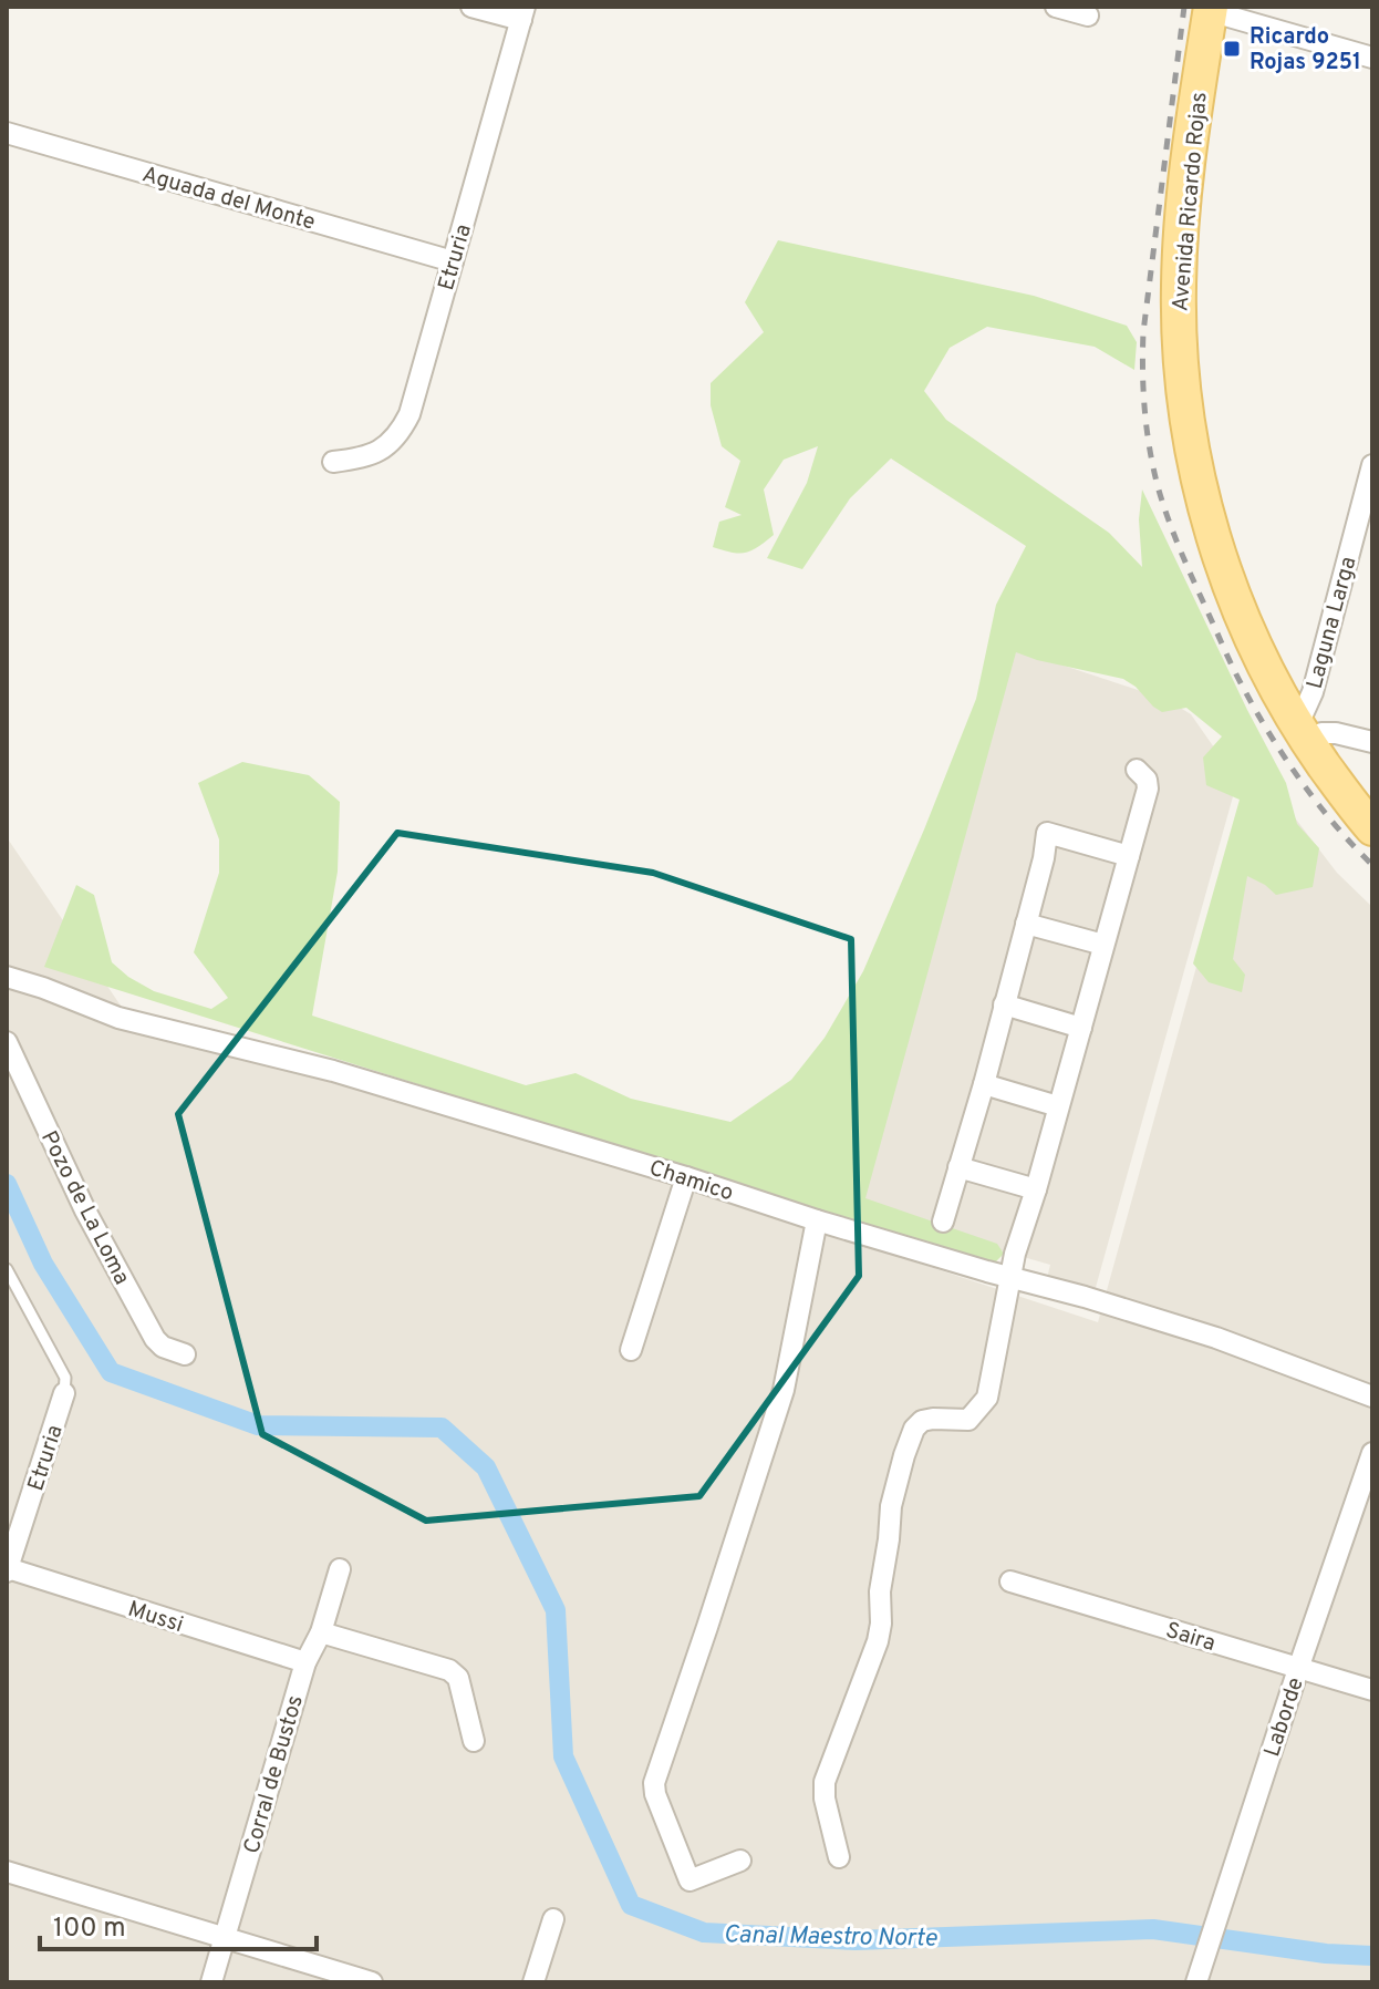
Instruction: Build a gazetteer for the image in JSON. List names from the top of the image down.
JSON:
{
  "streets": {
    "main road": ["Avenida Ricardo Rojas"],
    "street": [
      "Aguada del Monte",
      "Etruria",
      "Laguna Larga",
      "Chamico",
      "Pozo de La Loma",
      "Mussi",
      "Saira",
      "Laborde",
      "Corral de Bustos"
    ]
  },
  "crossings": [
    ["Aguada del Monte", "Etruria"],
    ["Avenida Ricardo Rojas", "Laguna Larga"],
    ["Etruria", "Mussi"],
    ["Mussi", "Corral de Bustos"],
    ["Saira", "Laborde"]
  ],
  "water": ["Canal Maestro Norte"],
  "places": {
    "transit": ["Ricardo Rojas 9251"]
  },
  "scale_bar": "100 m"
}
